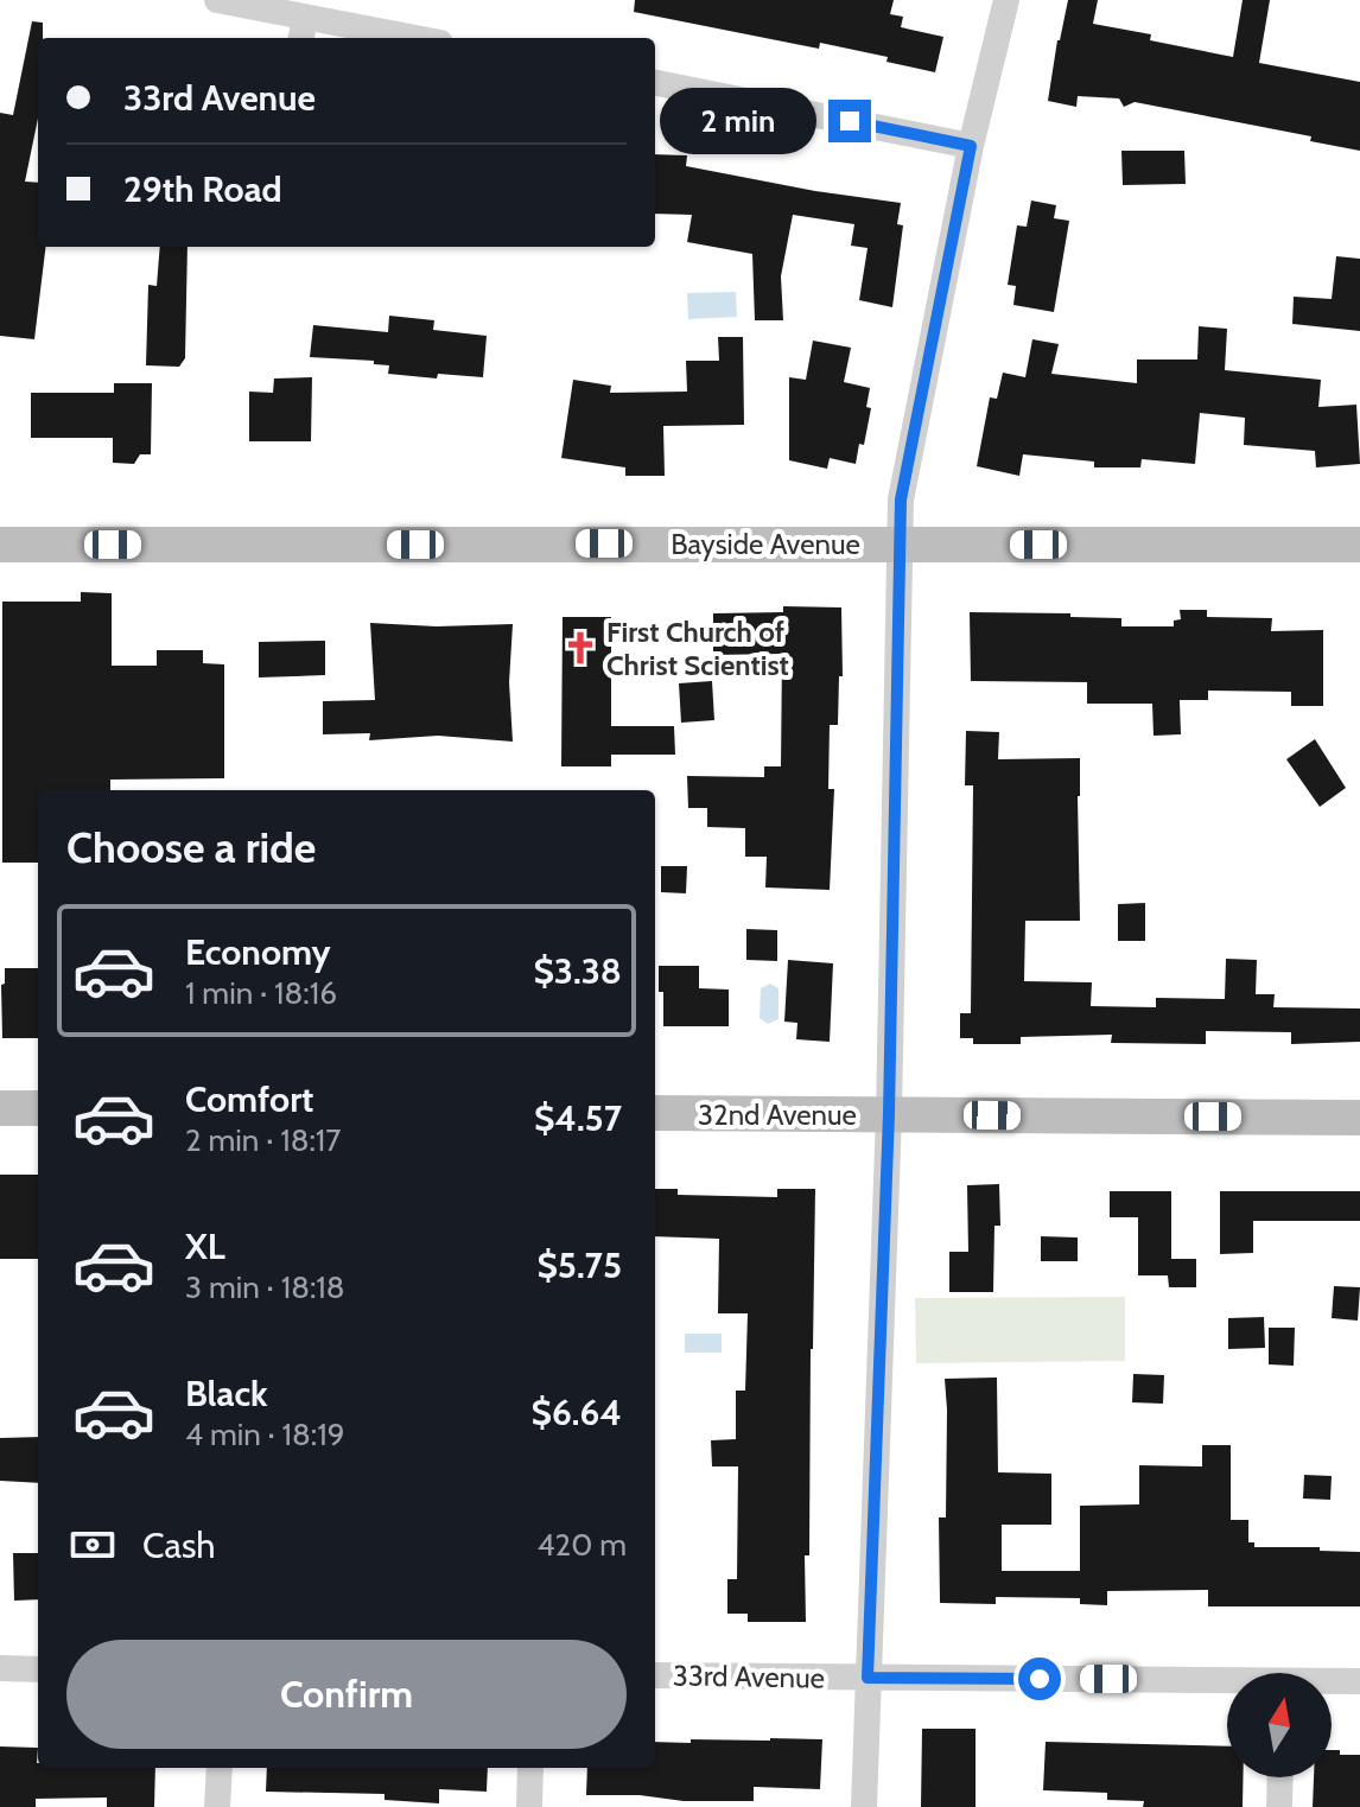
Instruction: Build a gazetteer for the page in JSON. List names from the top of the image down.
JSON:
{
  "streets": {
    "street": ["Bayside Avenue", "32nd Avenue", "33rd Avenue"]
  },
  "places": {
    "church": ["First Church of Christ Scientist"]
  },
  "north": "top",
  "page": {
    "banner": ["33rd Avenue", "29th Road"],
    "bubble": "2 min",
    "heading": "Choose a ride",
    "list": [
      {
        "name": "Economy",
        "note": "1 min · 18:16",
        "value": "$3.38"
      },
      {
        "name": "Comfort",
        "note": "2 min · 18:17",
        "value": "$4.57"
      },
      {
        "name": "XL",
        "note": "3 min · 18:18",
        "value": "$5.75"
      },
      {
        "name": "Black",
        "note": "4 min · 18:19",
        "value": "$6.64"
      }
    ],
    "pay": ["Cash", "420 m"],
    "buttons": "Confirm"
  }
}
